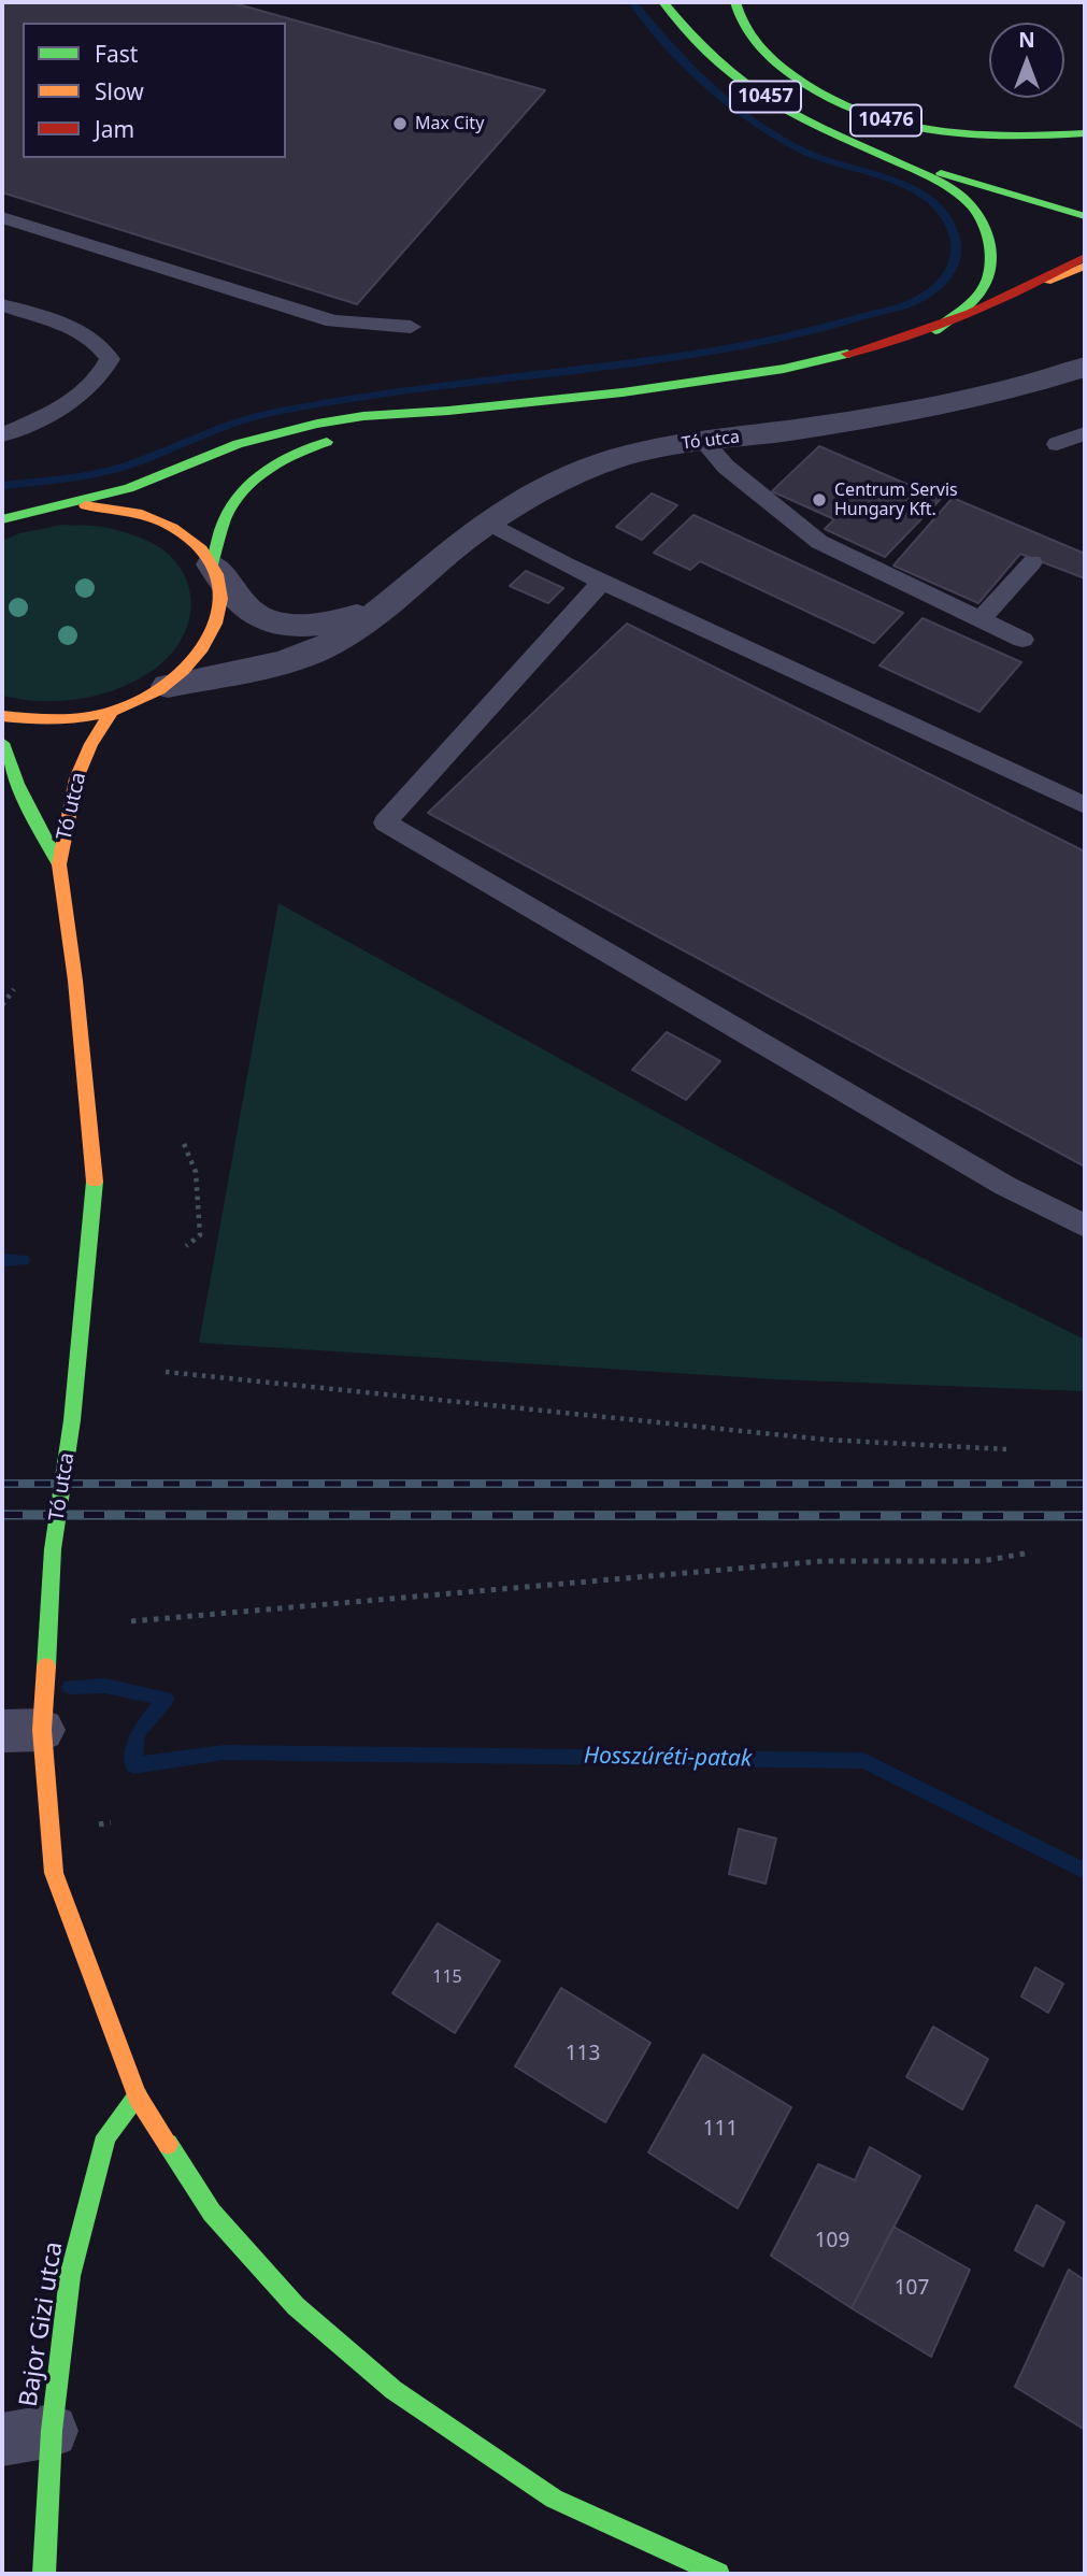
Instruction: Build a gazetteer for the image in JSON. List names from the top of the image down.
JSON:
{
  "streets": {
    "main road": [
      "10457",
      "10476",
      "Tó utca",
      "Bajor Gizi utca"
    ]
  },
  "crossings": [
    ["Tó utca", "Bajor Gizi utca"]
  ],
  "water": ["Hosszúréti-patak"],
  "places": ["Max City", "Centrum Servis Hungary Kft."],
  "house_numbers": [
    "115",
    "113",
    "111",
    "109",
    "107"
  ],
  "legend": ["Fast", "Slow", "Jam"],
  "north": "top"
}
